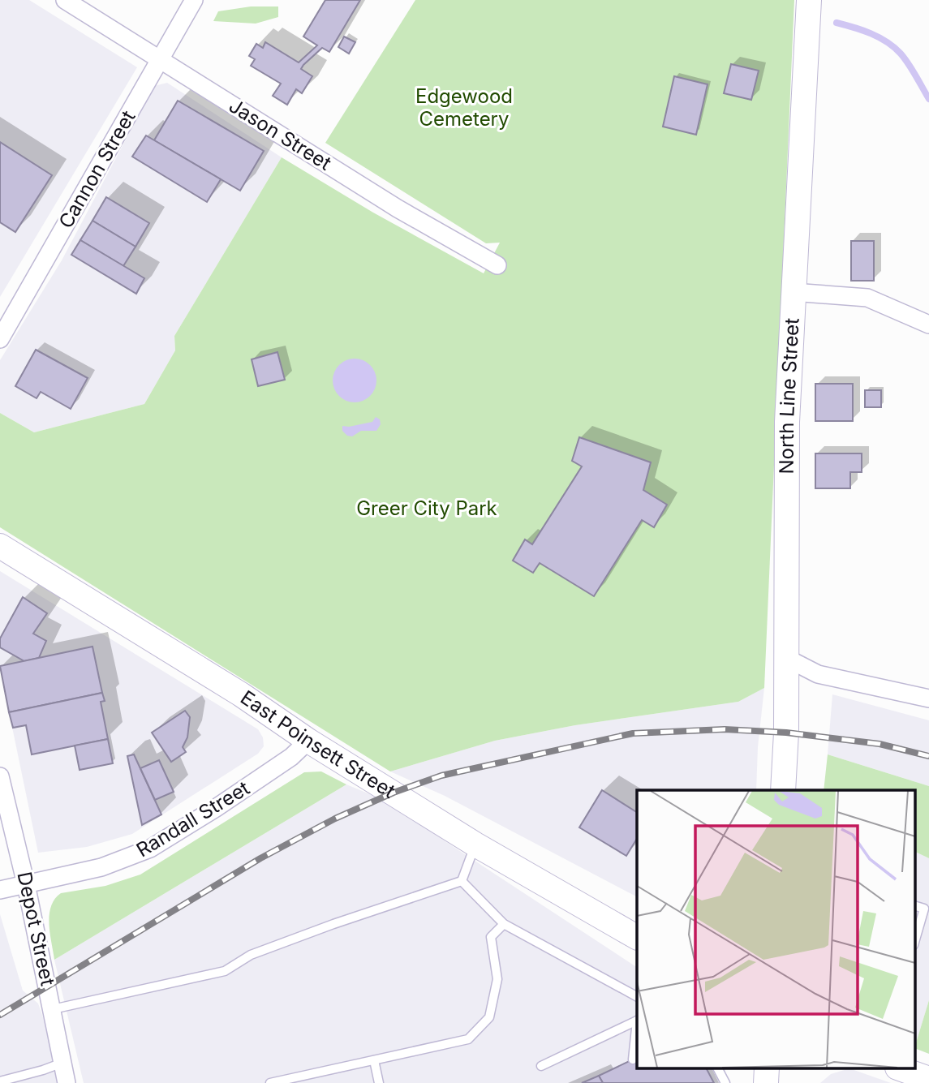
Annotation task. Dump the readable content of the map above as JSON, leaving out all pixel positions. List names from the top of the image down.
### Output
{
  "streets": {
    "main road": ["North Line Street", "East Poinsett Street"],
    "street": [
      "Jason Street",
      "Cannon Street",
      "Randall Street",
      "Depot Street"
    ]
  },
  "crossings": [
    ["Jason Street", "Cannon Street"],
    ["East Poinsett Street", "Randall Street"],
    ["Randall Street", "Depot Street"]
  ],
  "parks": ["Edgewood Cemetery", "Greer City Park"]
}
